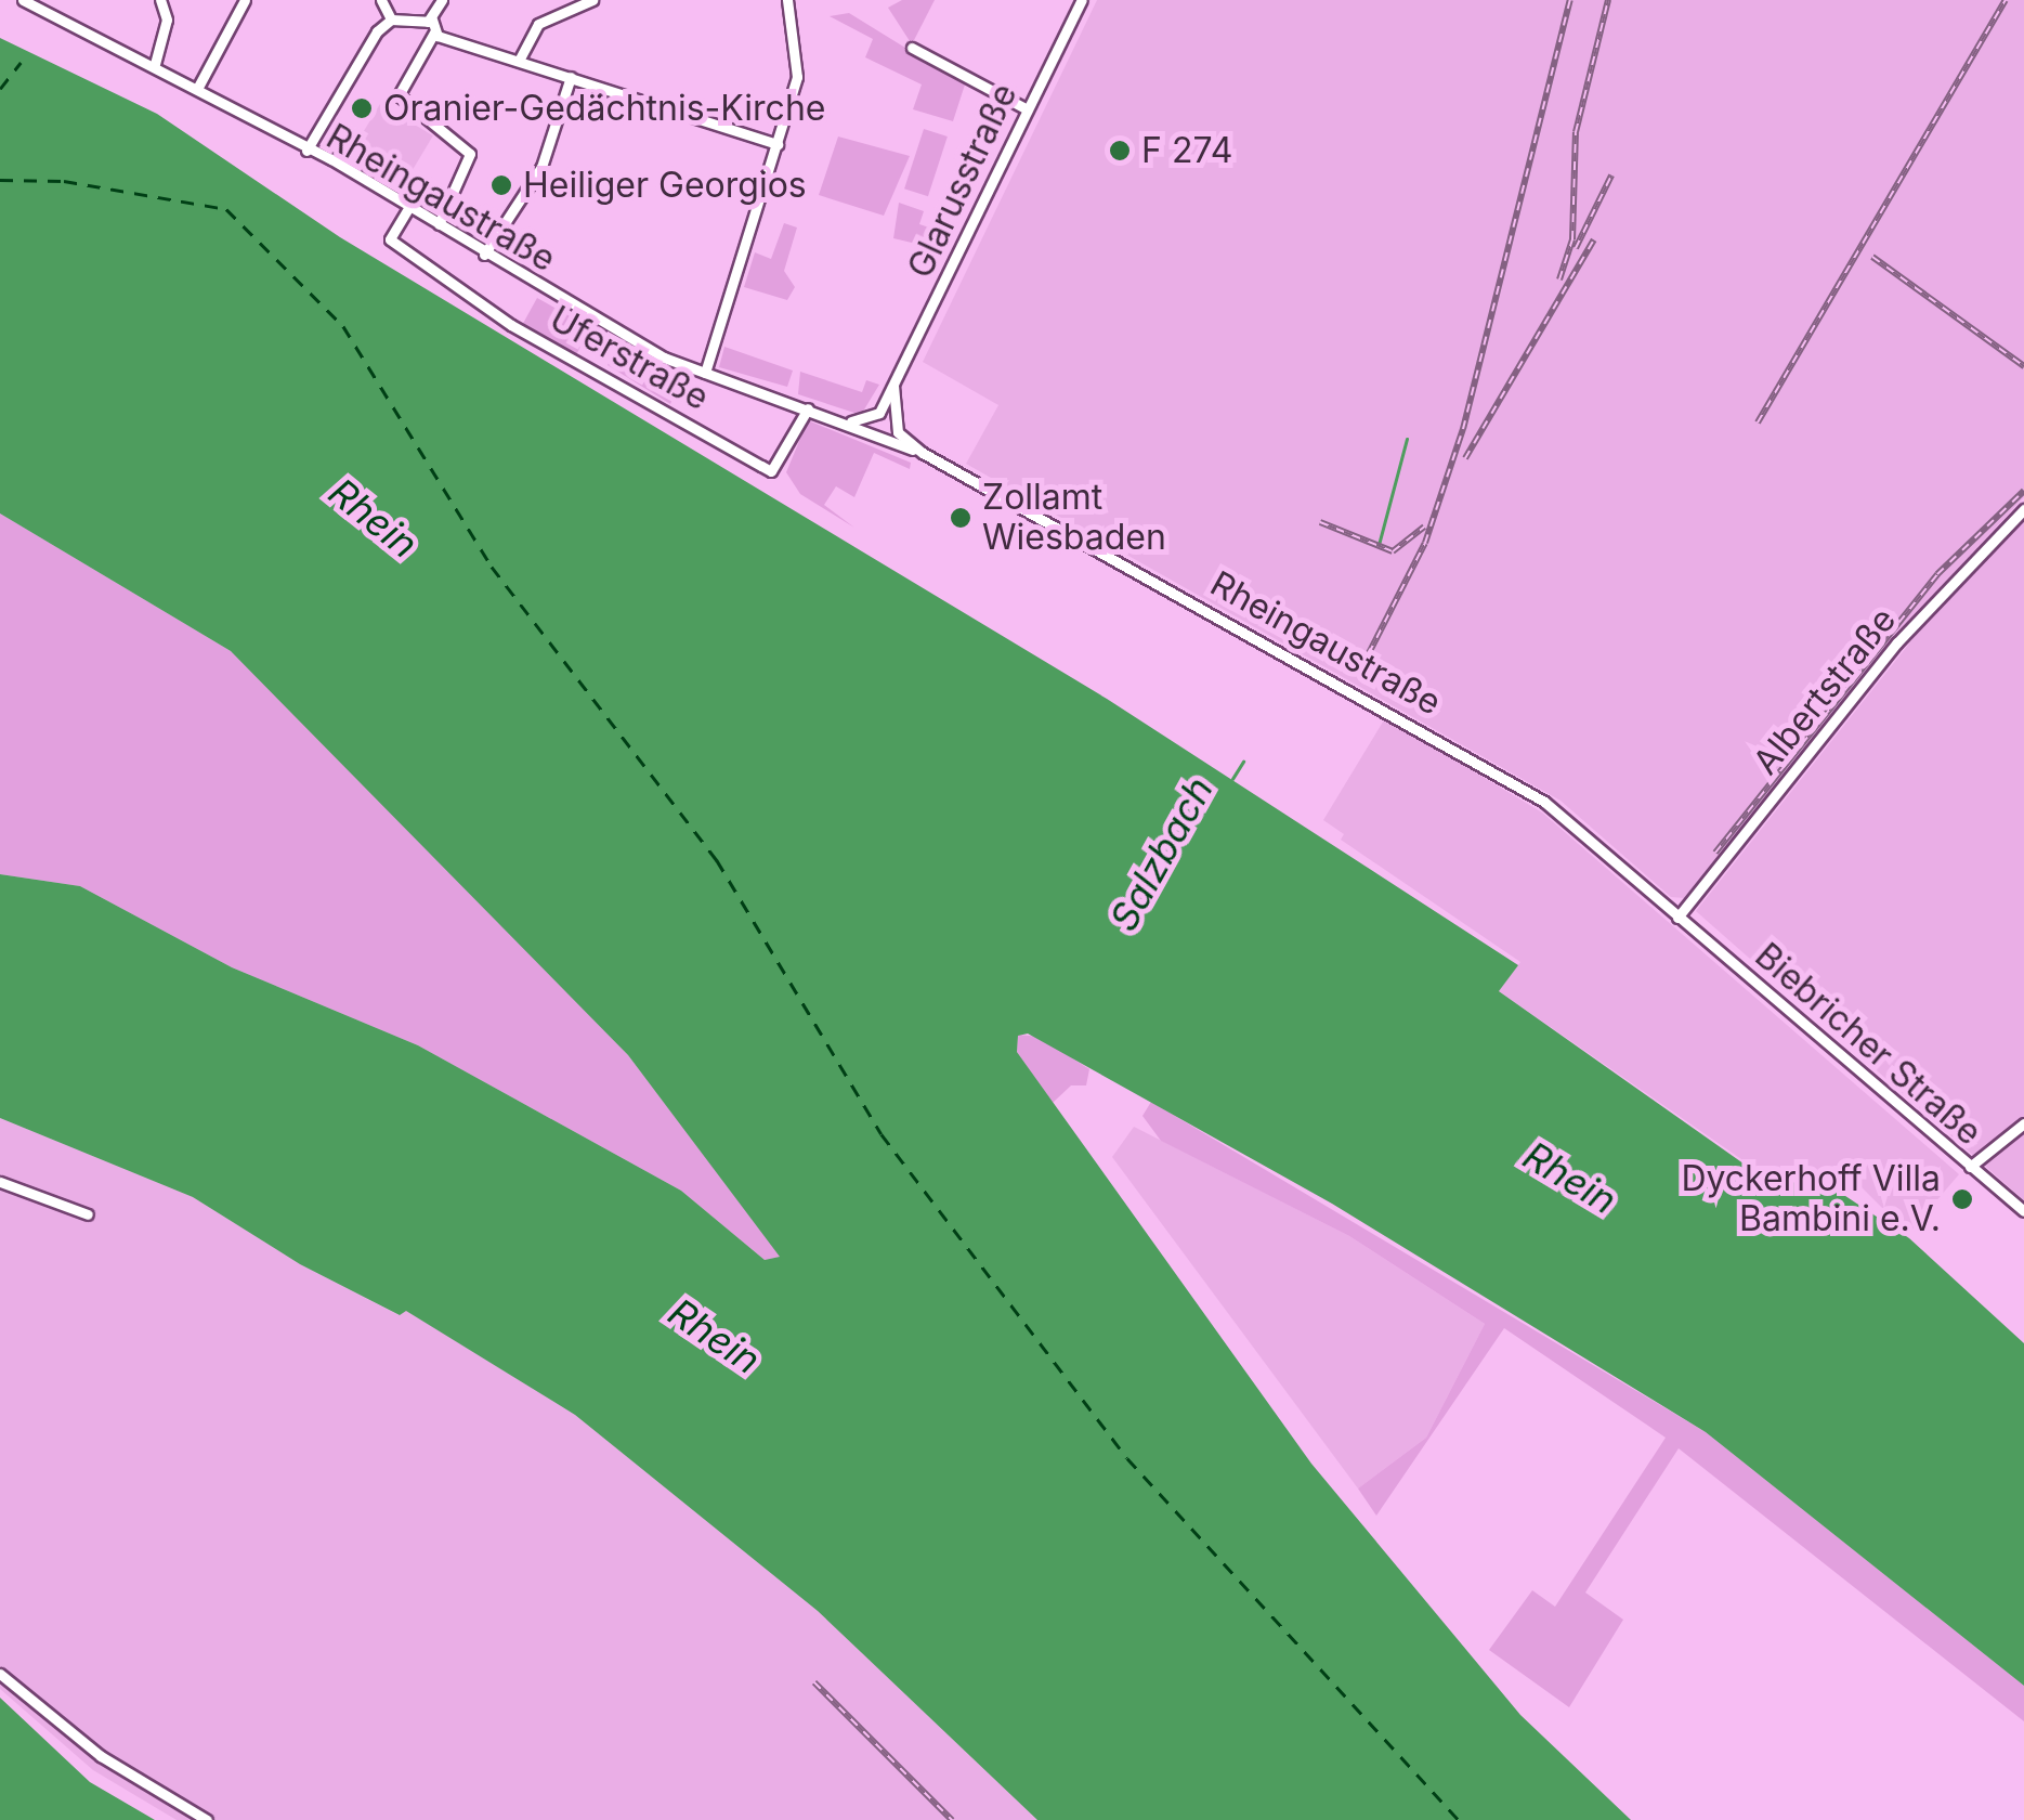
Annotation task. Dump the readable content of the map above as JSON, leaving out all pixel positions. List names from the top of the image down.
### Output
{
  "streets": {
    "street": [
      "Glarusstraße",
      "Rheingaustraße",
      "Uferstraße",
      "Albertstraße",
      "Biebricher Straße"
    ]
  },
  "crossings": [
    ["Rheingaustraße", "Uferstraße"],
    ["Rheingaustraße", "Albertstraße"],
    ["Rheingaustraße", "Biebricher Straße"],
    ["Albertstraße", "Biebricher Straße"]
  ],
  "water": ["Rhein", "Salzbach"],
  "places": [
    "Oranier-Gedächtnis-Kirche",
    "F 274",
    "Heiliger Georgios",
    "Zollamt Wiesbaden",
    "Dyckerhoff Villa Bambini e.V."
  ]
}
